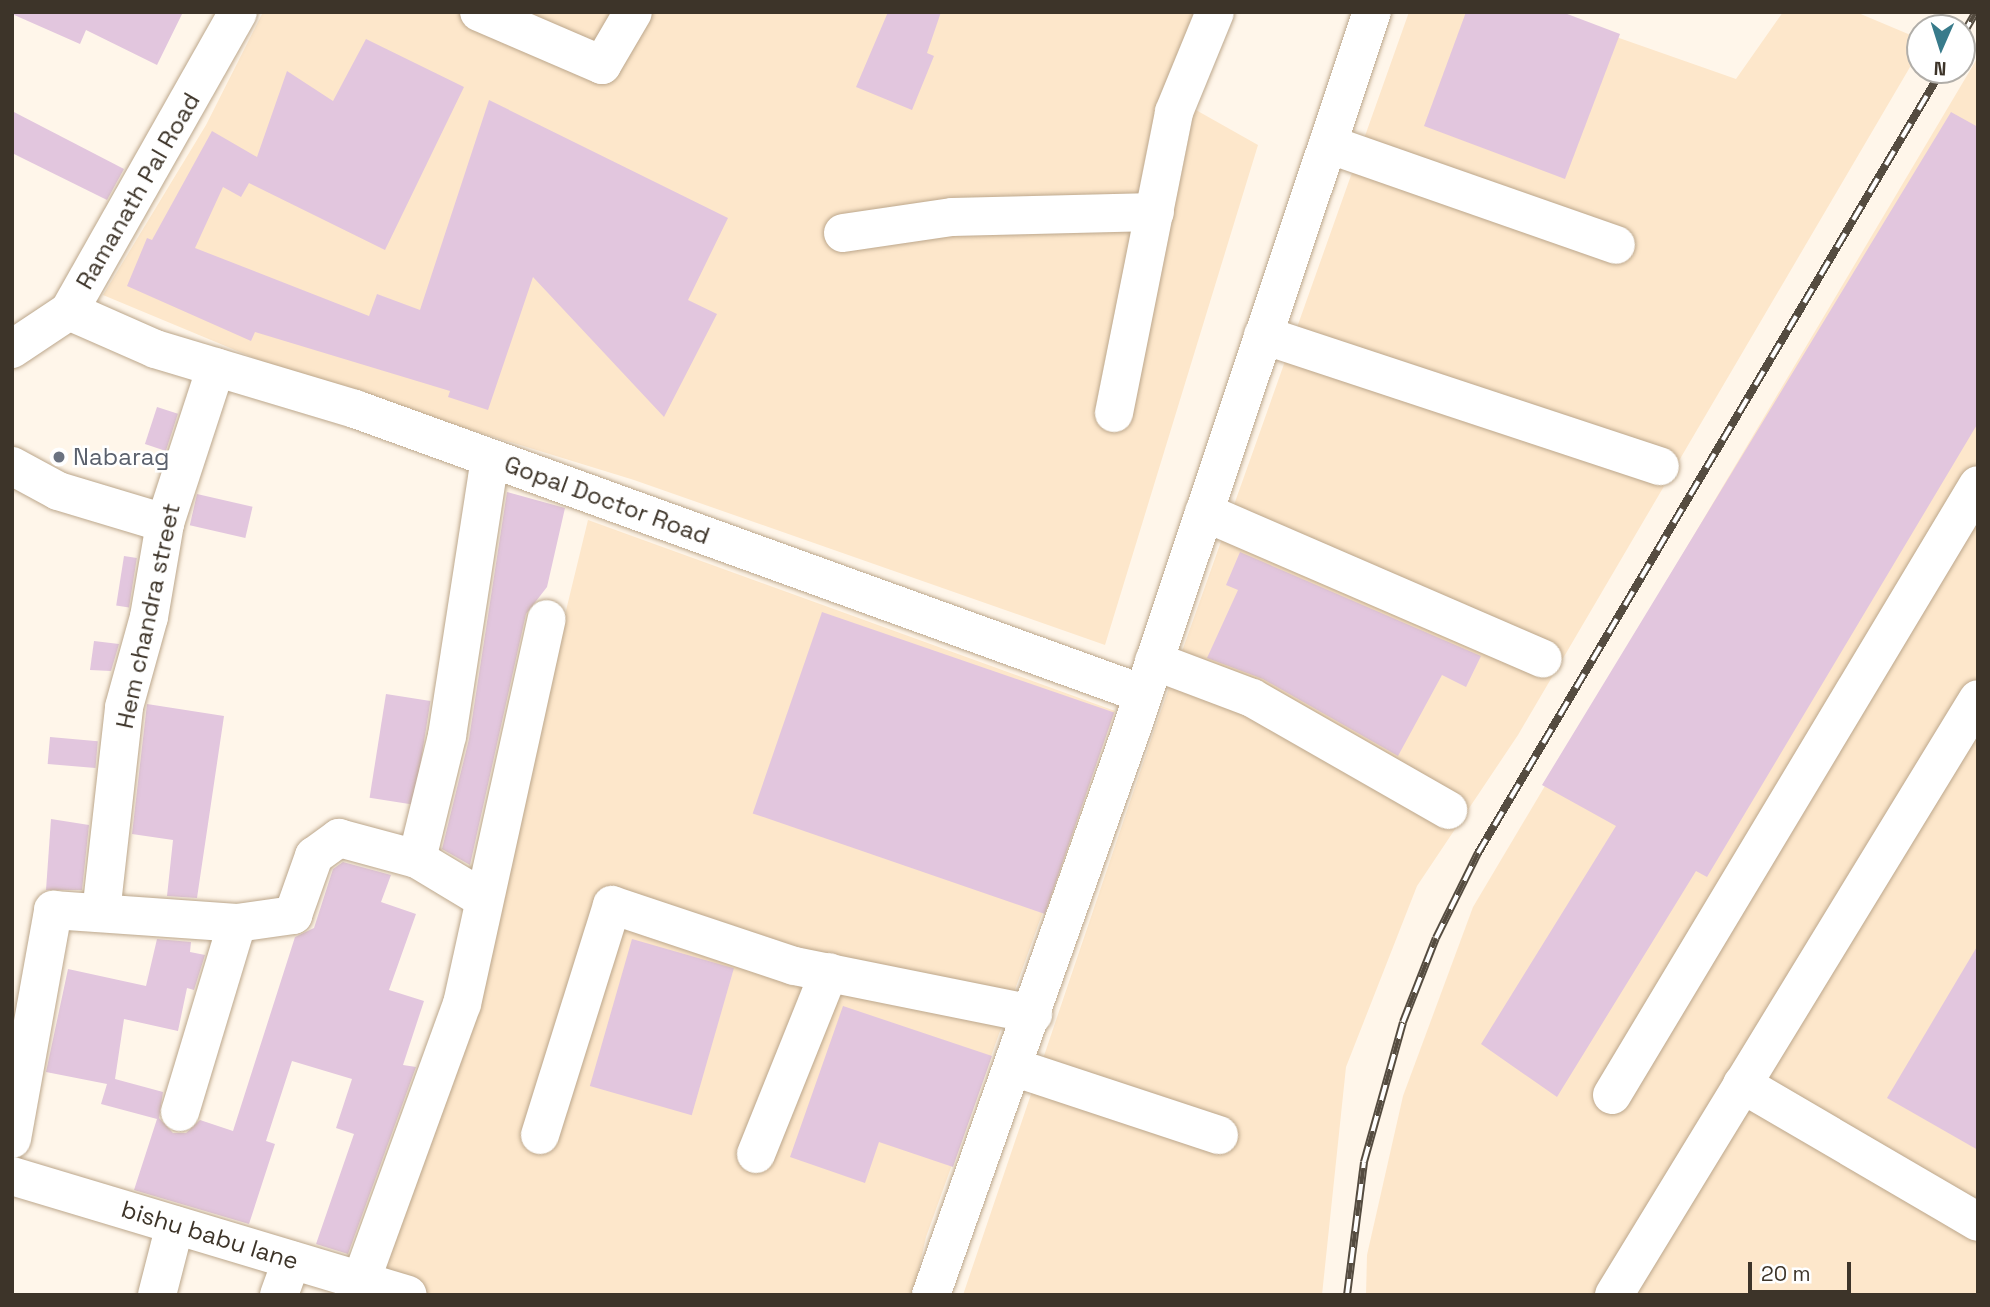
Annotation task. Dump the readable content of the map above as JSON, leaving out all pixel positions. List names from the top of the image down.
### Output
{
  "streets": {
    "street": [
      "Ramanath Pal Road",
      "Gopal Doctor Road",
      "Hem chandra street",
      "bishu babu lane"
    ]
  },
  "crossings": [
    ["Ramanath Pal Road", "Gopal Doctor Road"],
    ["Gopal Doctor Road", "Hem chandra street"]
  ],
  "places": ["Nabarag"],
  "scale_bar": "20 m",
  "north": "bottom"
}
